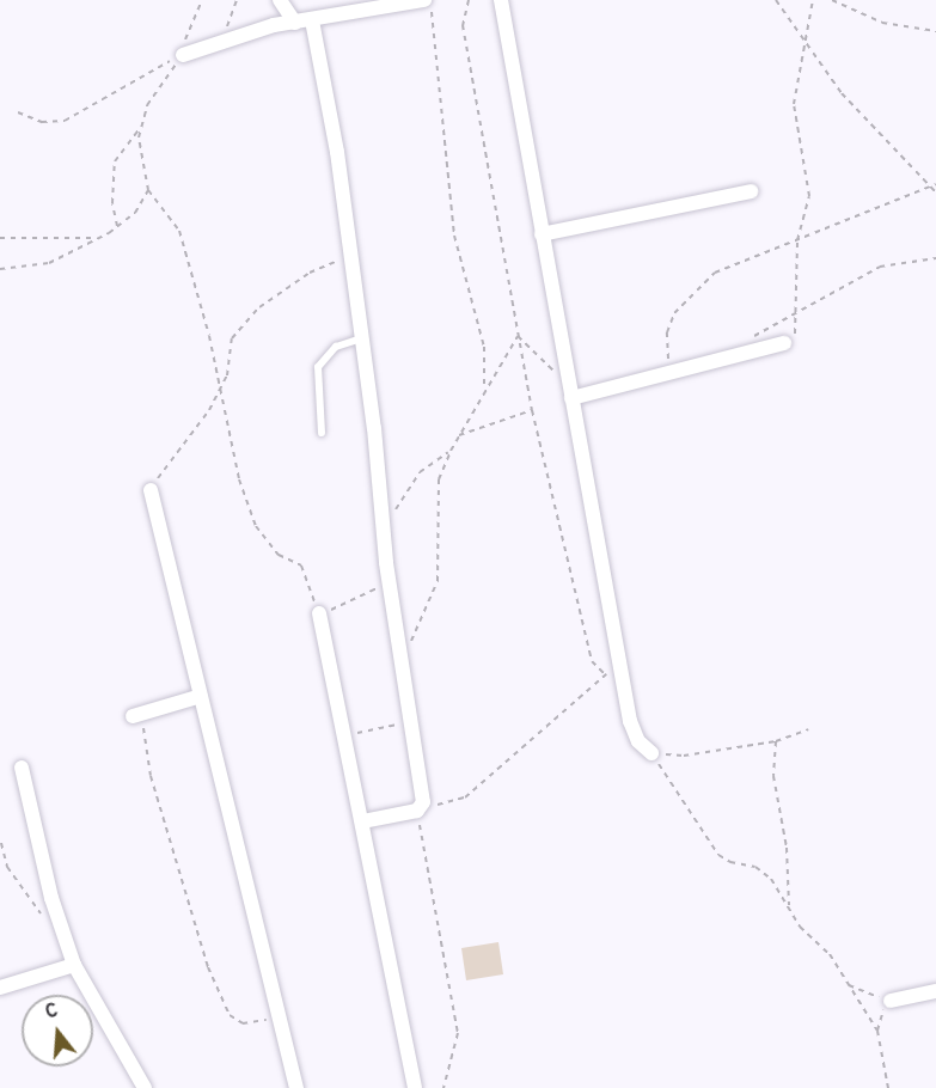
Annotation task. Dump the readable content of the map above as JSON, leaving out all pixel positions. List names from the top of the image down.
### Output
{
  "north": "top"
}
